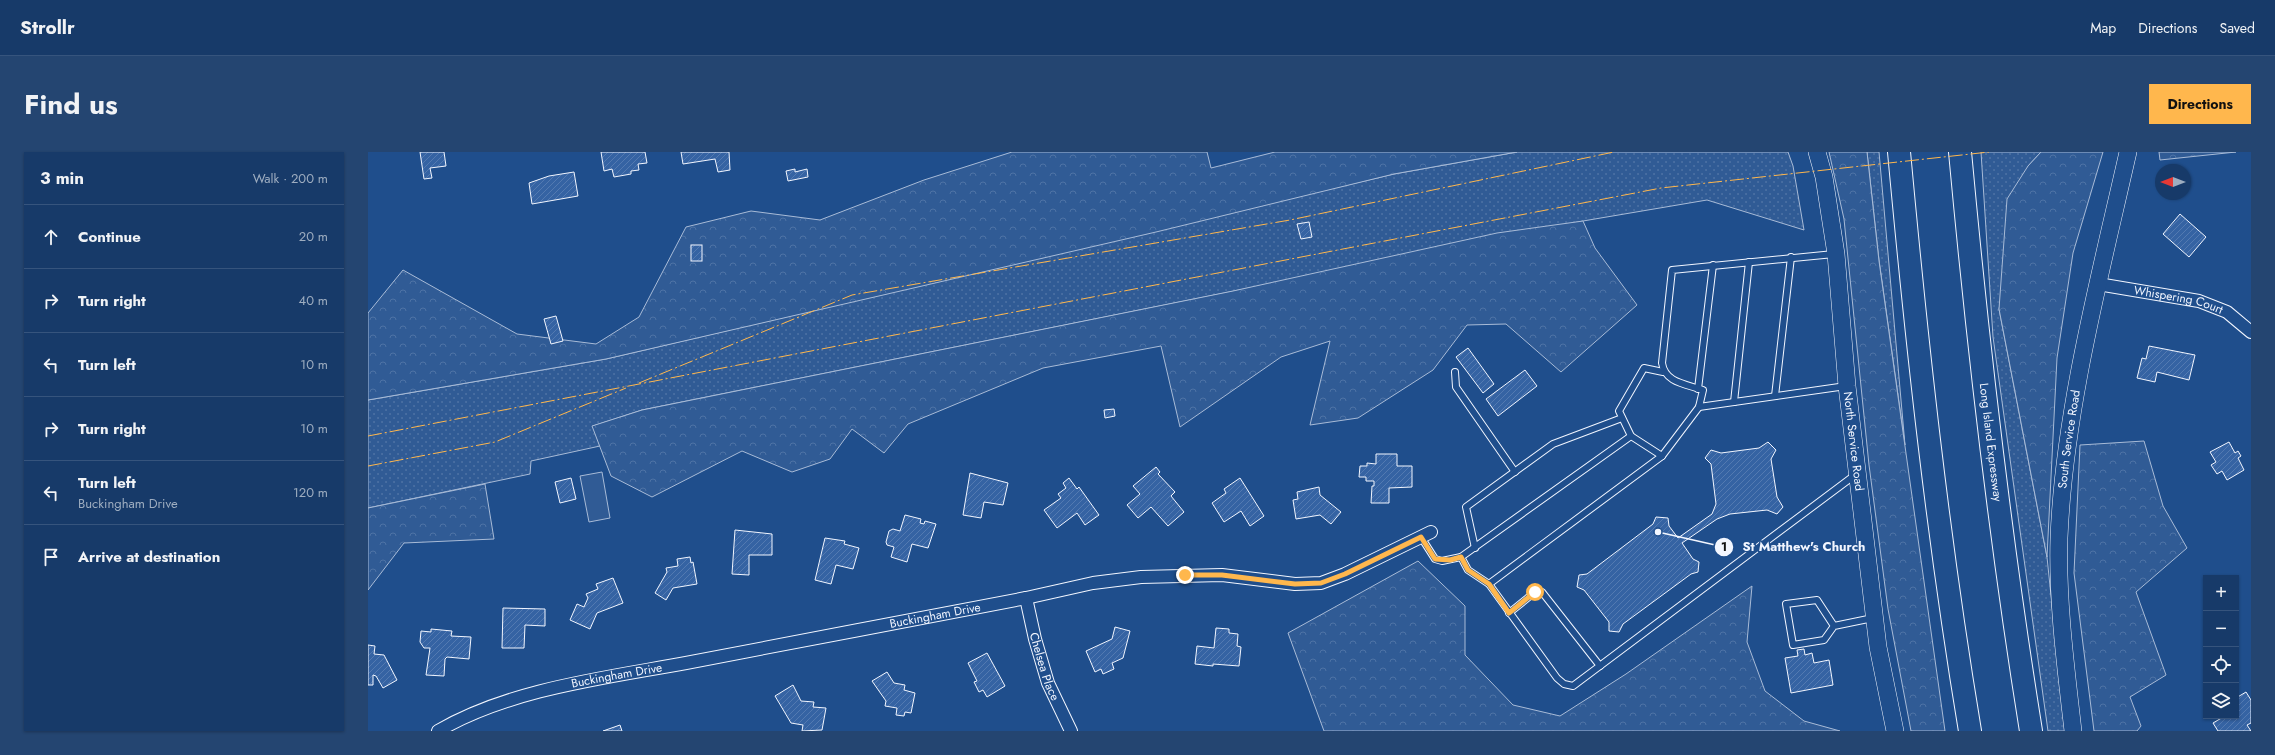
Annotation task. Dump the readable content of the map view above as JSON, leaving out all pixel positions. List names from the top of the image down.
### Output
{
  "streets": {
    "highway": ["Long Island Expressway"],
    "main road": ["South Service Road", "North Service Road"],
    "street": ["Whispering Court", "Buckingham Drive", "Chelsea Place"]
  },
  "crossings": [
    ["Whispering Court", "South Service Road"],
    ["Buckingham Drive", "Chelsea Place"]
  ],
  "places": ["St Matthew's Church"],
  "north": "left",
  "page": {
    "header": "Strollr",
    "nav": ["Map", "Directions", "Saved"],
    "title": "Find us",
    "buttons": "Directions",
    "heading": ["3 min", "Walk · 200 m"],
    "list": [
      ["Continue", "20 m"],
      ["Turn right", "40 m"],
      ["Turn left", "10 m"],
      ["Turn right", "10 m"],
      ["Turn left", "Buckingham Drive", "120 m"],
      "Arrive at destination"
    ],
    "map_buttons": ["+", "−"]
  }
}
